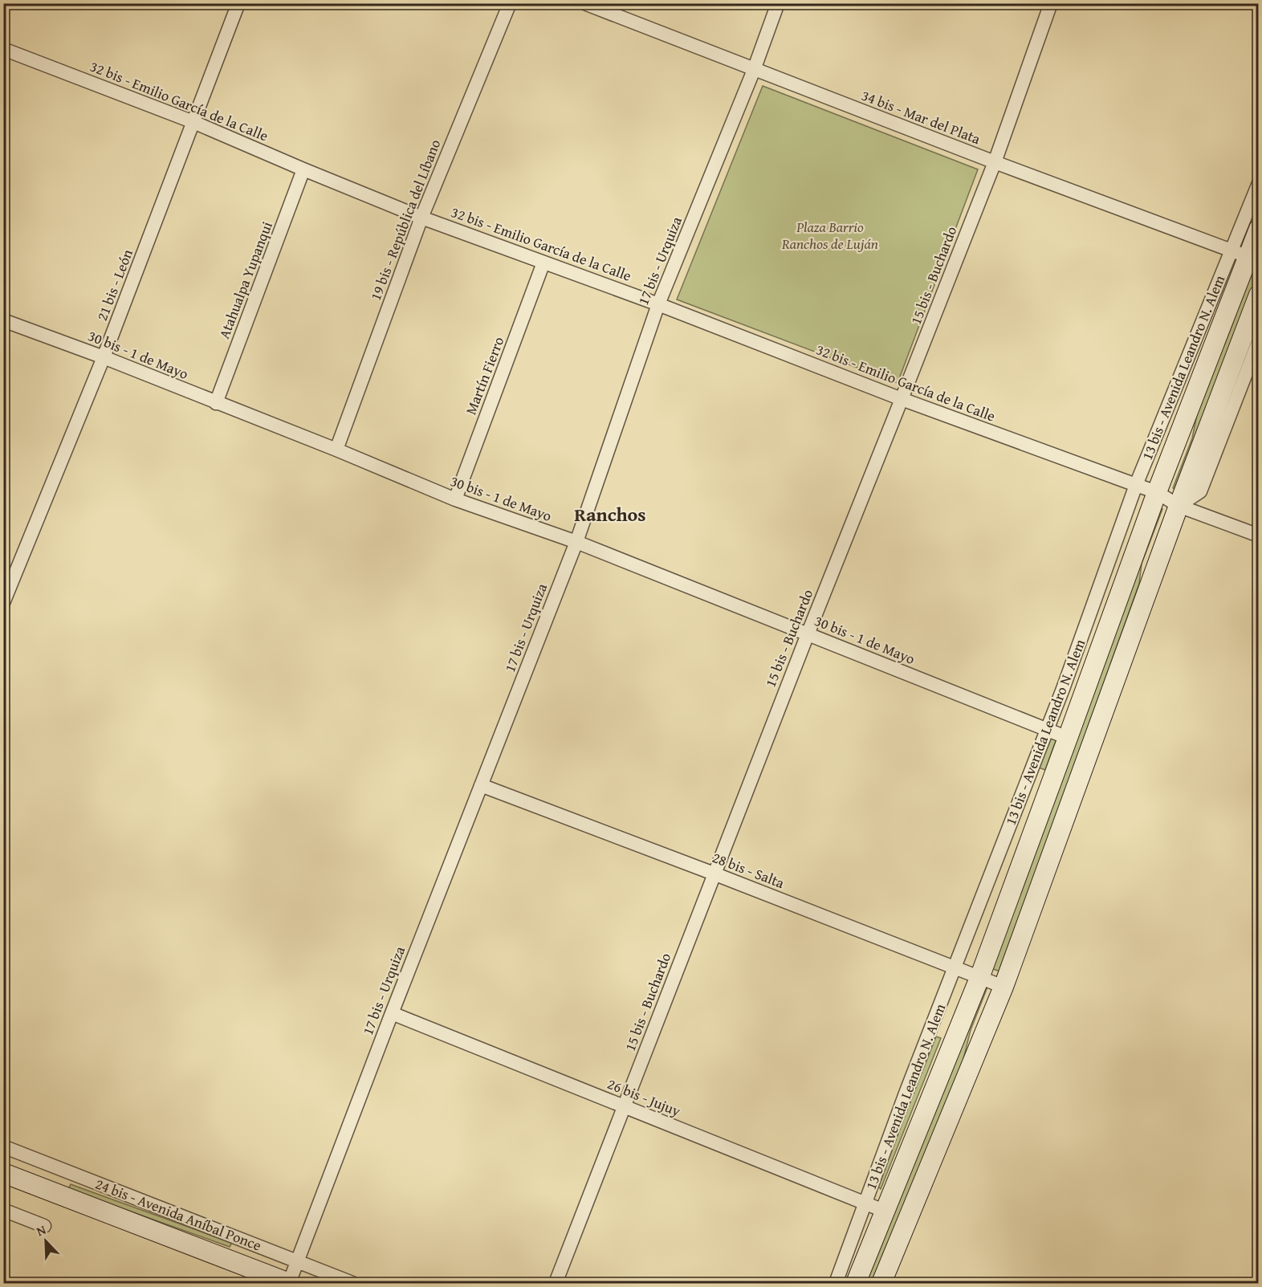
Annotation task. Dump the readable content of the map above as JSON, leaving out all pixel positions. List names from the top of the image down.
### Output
{
  "streets": {
    "main road": ["13 bis - Avenida Leandro N. Alem", "24 bis - Avenida Aníbal Ponce"],
    "street": [
      "32 bis - Emilio García de la Calle",
      "34 bis - Mar del Plata",
      "19 bis - República del Líbano",
      "17 bis - Urquiza",
      "15 bis - Buchardo",
      "Atahualpa Yupanqui",
      "21 bis - León",
      "30 bis - 1 de Mayo",
      "Martín Fierro",
      "28 bis - Salta",
      "26 bis - Jujuy"
    ]
  },
  "crossings": [
    ["32 bis - Emilio García de la Calle", "19 bis - República del Líbano"],
    ["32 bis - Emilio García de la Calle", "17 bis - Urquiza"],
    ["32 bis - Emilio García de la Calle", "15 bis - Buchardo"],
    ["32 bis - Emilio García de la Calle", "Atahualpa Yupanqui"],
    ["32 bis - Emilio García de la Calle", "21 bis - León"],
    ["32 bis - Emilio García de la Calle", "13 bis - Avenida Leandro N. Alem"],
    ["32 bis - Emilio García de la Calle", "Martín Fierro"],
    ["34 bis - Mar del Plata", "17 bis - Urquiza"],
    ["34 bis - Mar del Plata", "15 bis - Buchardo"],
    ["34 bis - Mar del Plata", "13 bis - Avenida Leandro N. Alem"],
    ["19 bis - República del Líbano", "30 bis - 1 de Mayo"],
    ["17 bis - Urquiza", "30 bis - 1 de Mayo"],
    ["17 bis - Urquiza", "28 bis - Salta"],
    ["17 bis - Urquiza", "26 bis - Jujuy"],
    ["17 bis - Urquiza", "24 bis - Avenida Aníbal Ponce"],
    ["15 bis - Buchardo", "30 bis - 1 de Mayo"],
    ["15 bis - Buchardo", "28 bis - Salta"],
    ["15 bis - Buchardo", "26 bis - Jujuy"],
    ["Atahualpa Yupanqui", "30 bis - 1 de Mayo"],
    ["21 bis - León", "30 bis - 1 de Mayo"],
    ["30 bis - 1 de Mayo", "13 bis - Avenida Leandro N. Alem"],
    ["30 bis - 1 de Mayo", "Martín Fierro"],
    ["13 bis - Avenida Leandro N. Alem", "28 bis - Salta"],
    ["13 bis - Avenida Leandro N. Alem", "26 bis - Jujuy"]
  ],
  "districts": ["Ranchos"],
  "parks": ["Plaza Barrio Ranchos de Luján"],
  "north": "top left"
}
